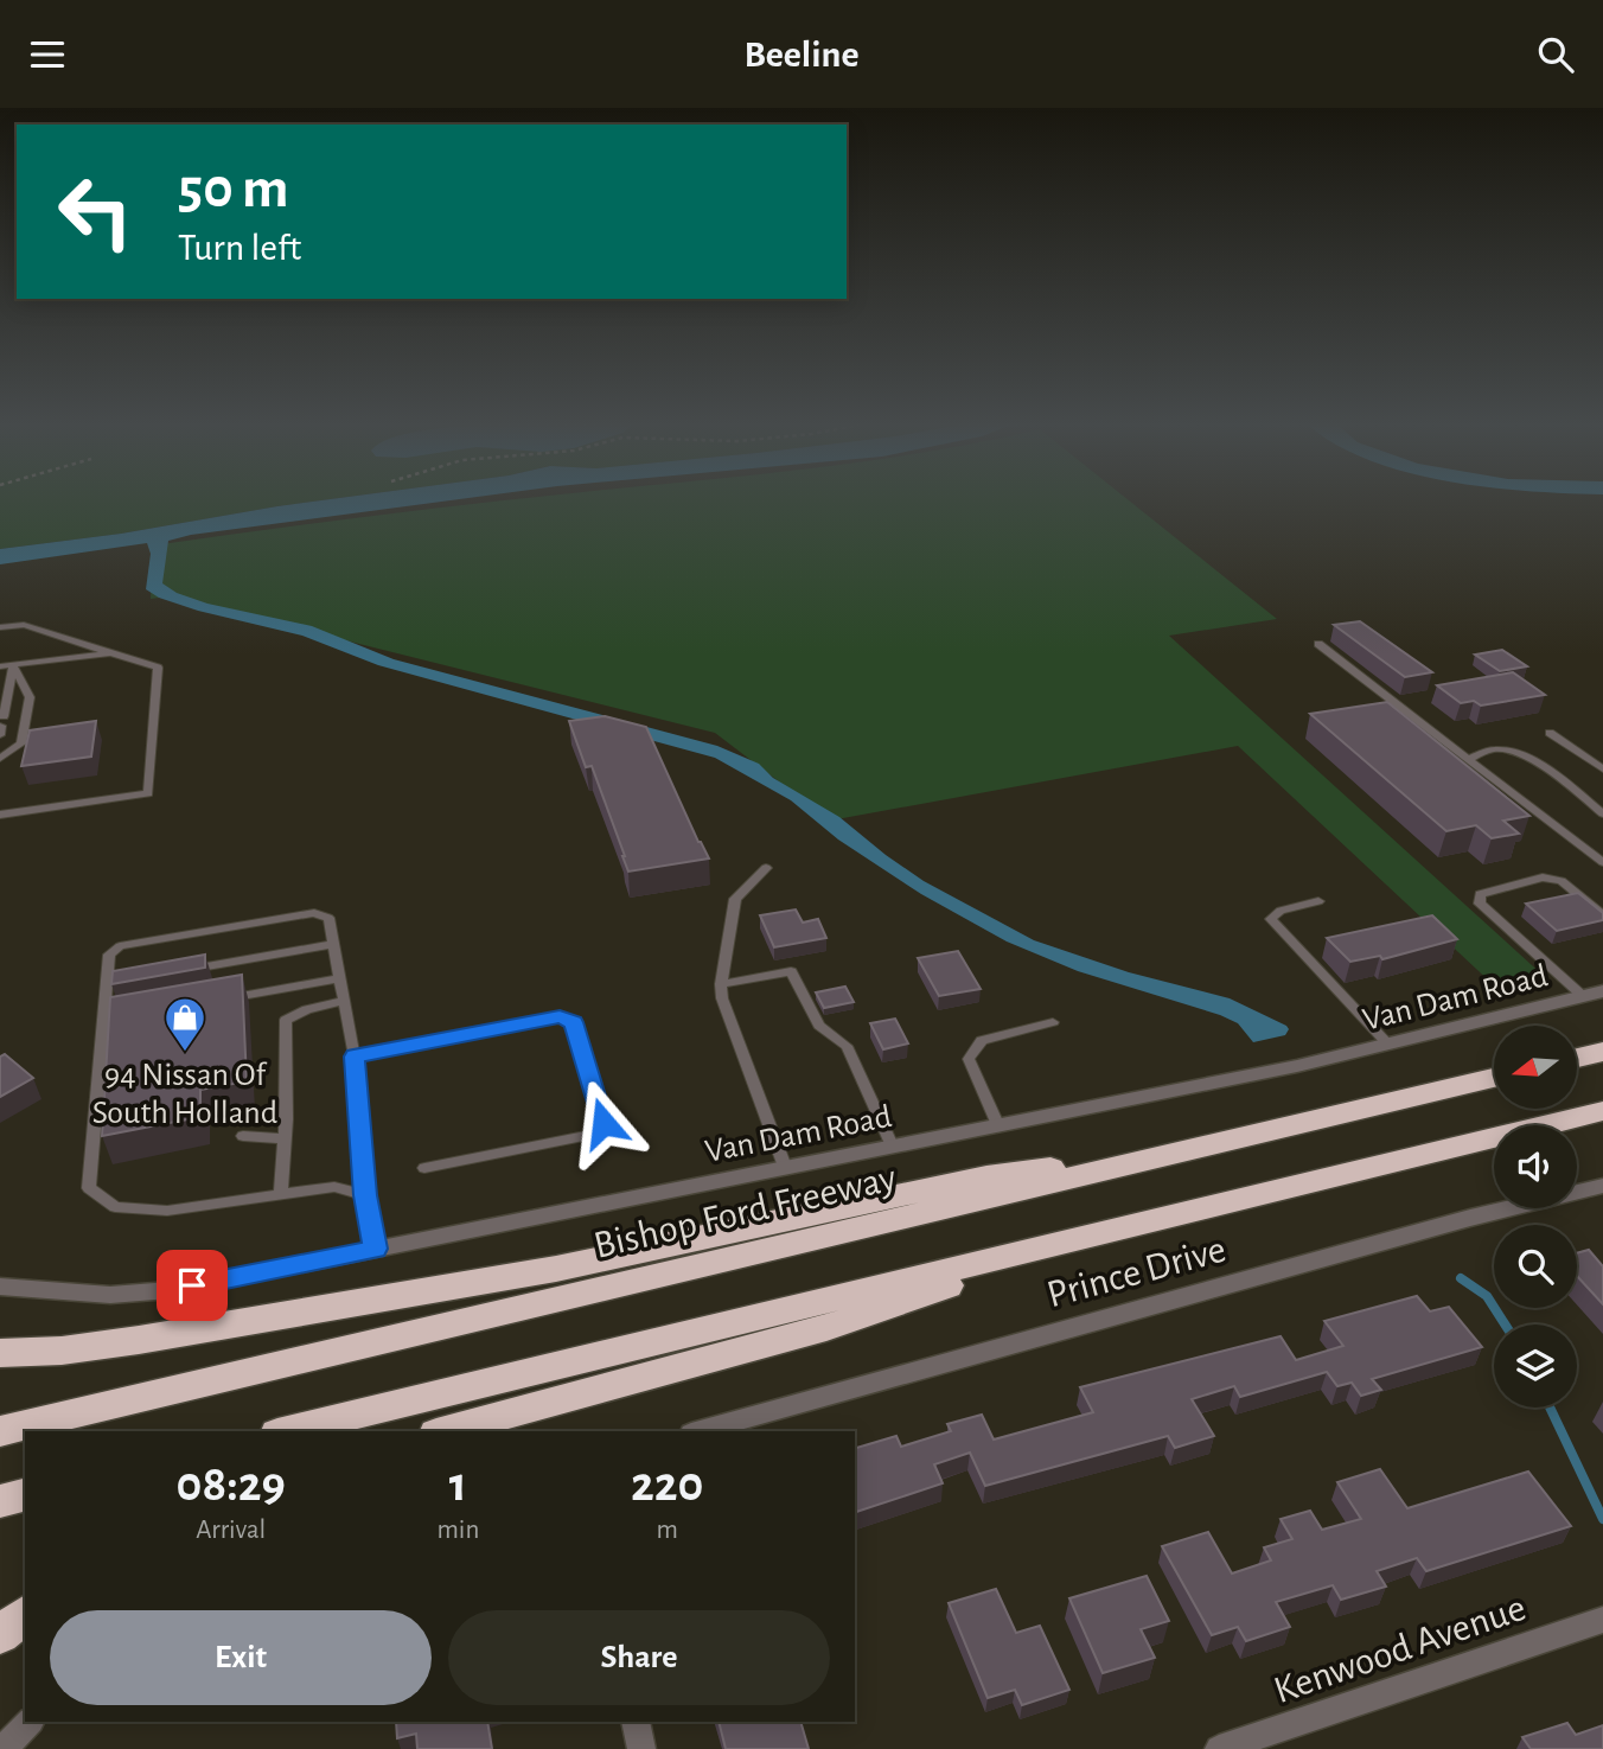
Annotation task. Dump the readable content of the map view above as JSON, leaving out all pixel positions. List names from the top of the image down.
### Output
{
  "streets": {
    "highway": ["Bishop Ford Freeway"],
    "street": ["Van Dam Road", "Prince Drive", "Kenwood Avenue"]
  },
  "places": {
    "shop": ["94 Nissan Of South Holland"]
  },
  "north": "left",
  "page": {
    "header": "Beeline",
    "turn": ["50 m", "Turn left"],
    "eta": [
      "08:29",
      "Arrival",
      "1",
      "min",
      "220",
      "m"
    ],
    "buttons": ["Exit", "Share"]
  }
}
